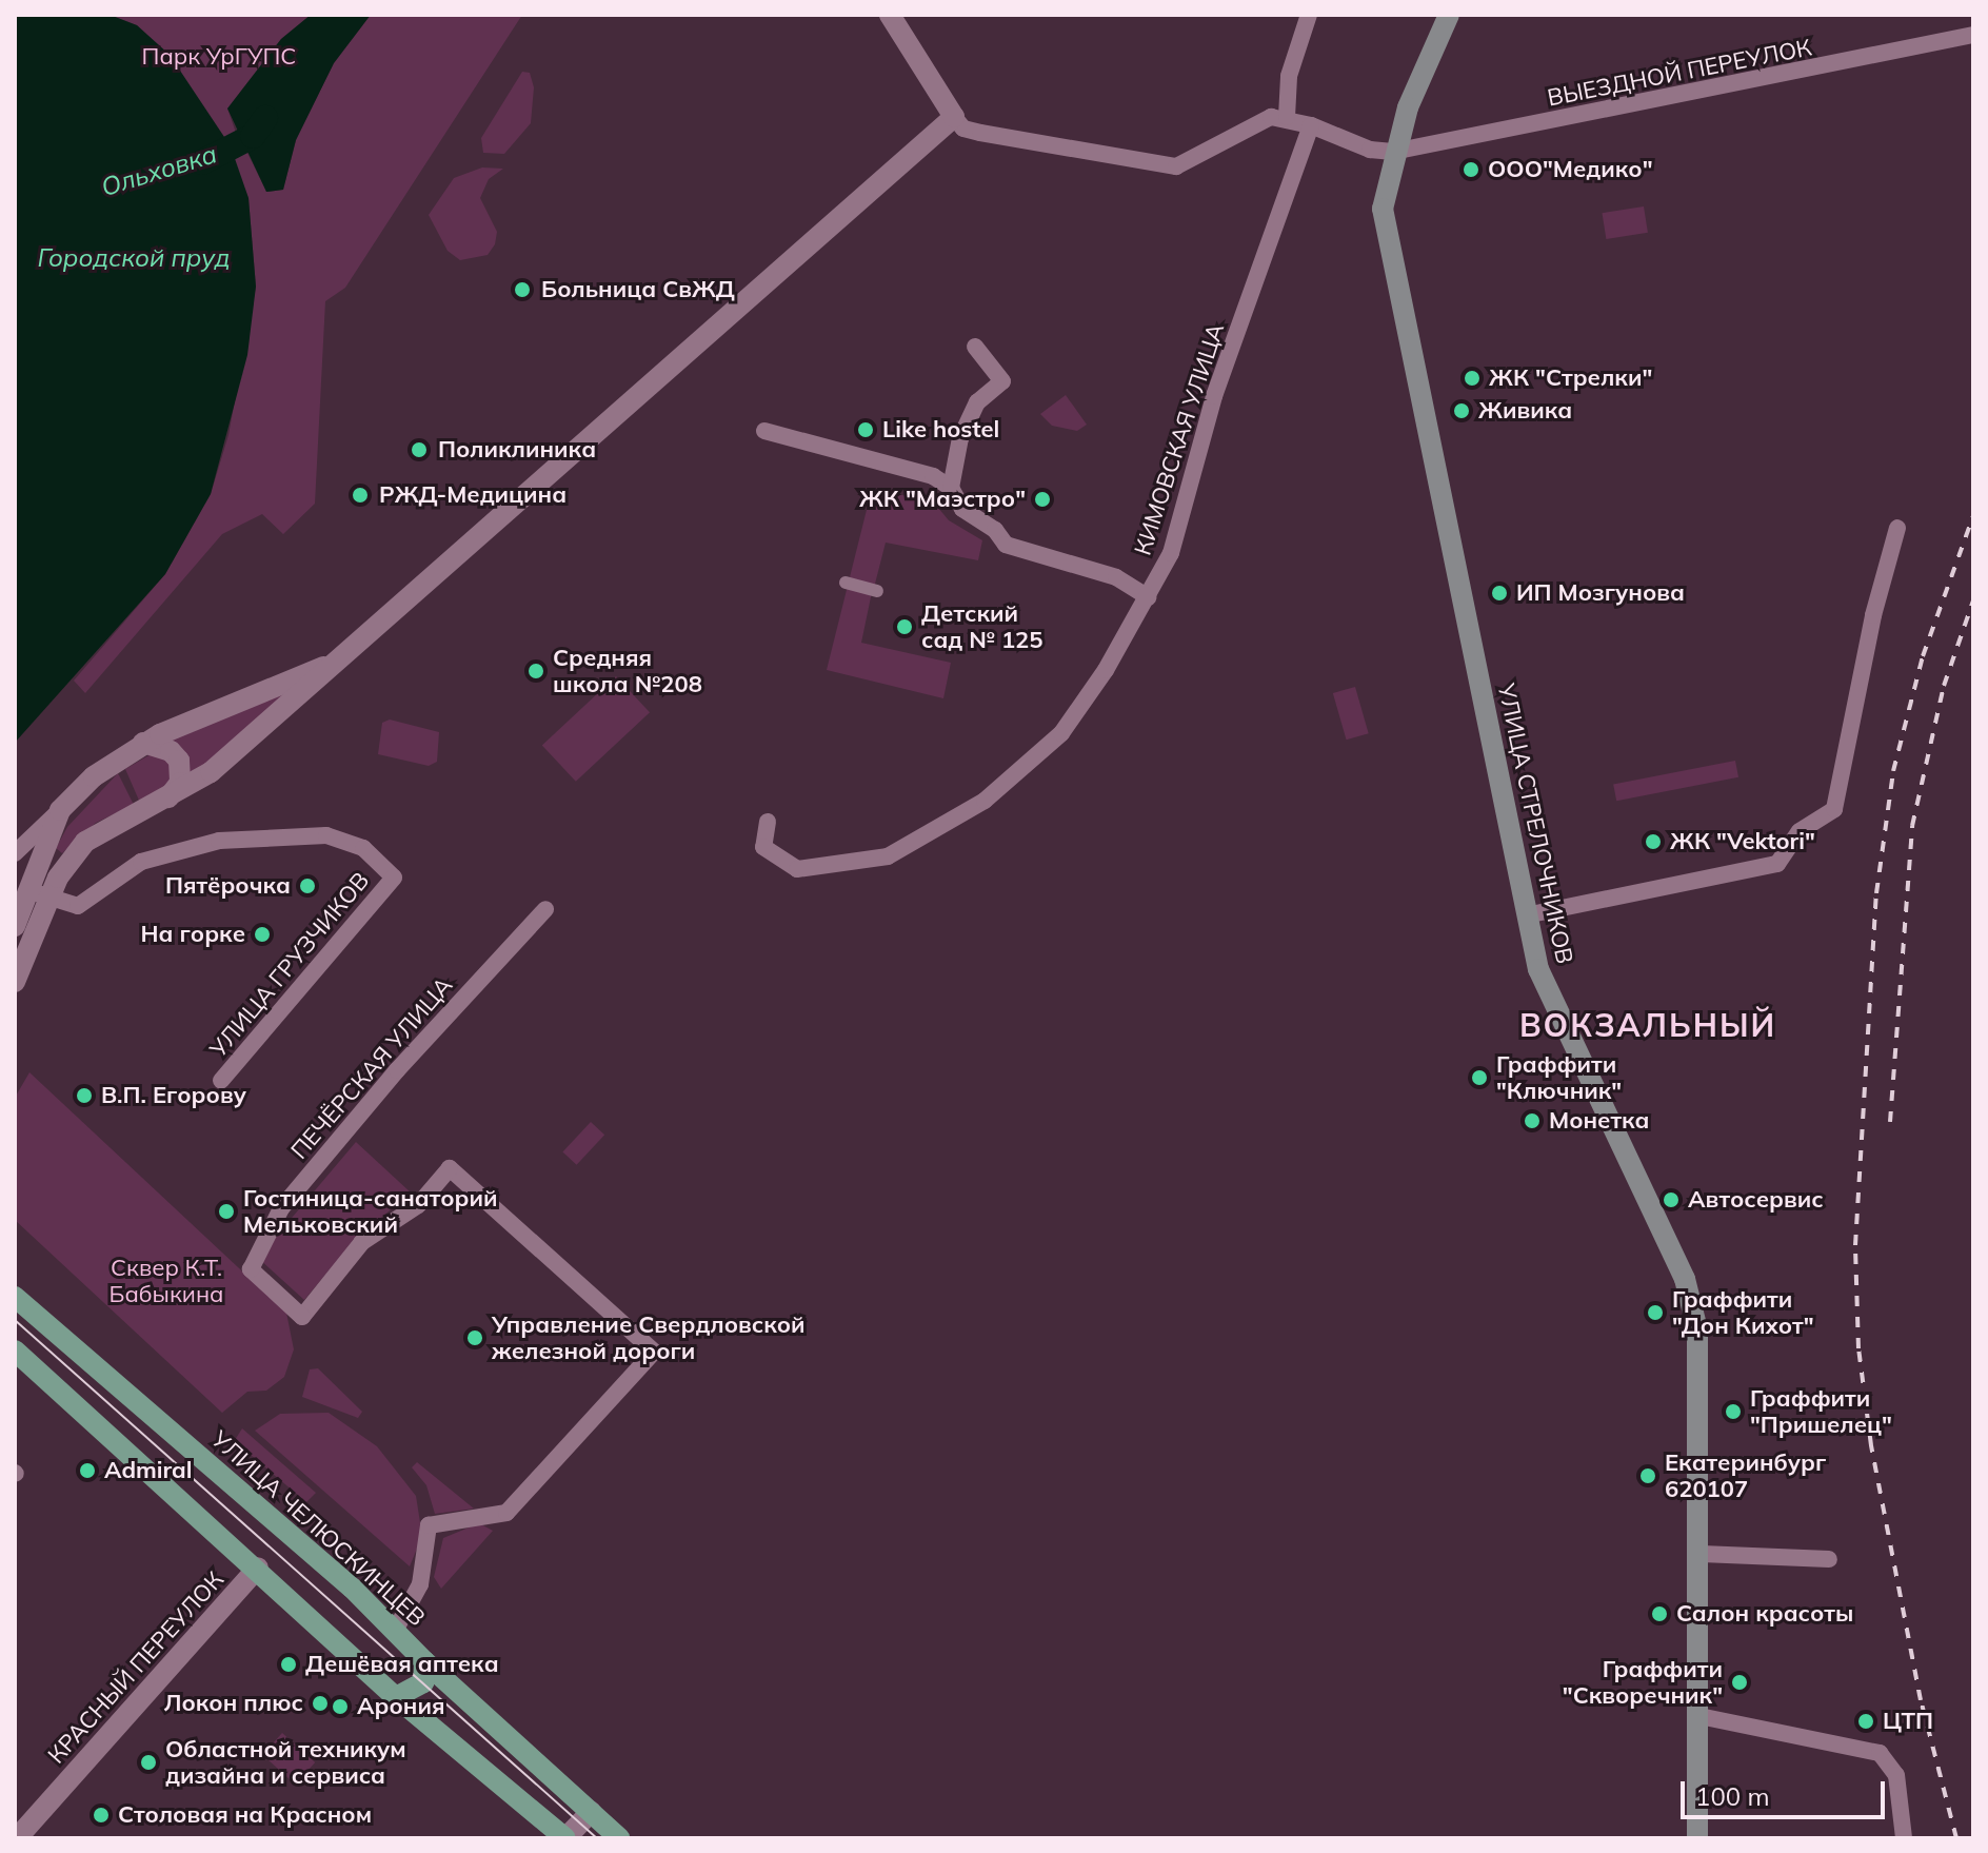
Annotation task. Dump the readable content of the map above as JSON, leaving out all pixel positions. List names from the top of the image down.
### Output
{
  "streets": {
    "main road": ["УЛИЦА СТРЕЛОЧНИКОВ", "УЛИЦА ЧЕЛЮСКИНЦЕВ"],
    "street": [
      "ВЫЕЗДНОЙ ПЕРЕУЛОК",
      "КИМОВСКАЯ УЛИЦА",
      "УЛИЦА ГРУЗЧИКОВ",
      "ПЕЧЁРСКАЯ УЛИЦА",
      "КРАСНЫЙ ПЕРЕУЛОК"
    ]
  },
  "crossings": [
    ["ВЫЕЗДНОЙ ПЕРЕУЛОК", "УЛИЦА СТРЕЛОЧНИКОВ"],
    ["ПЕЧЁРСКАЯ УЛИЦА", "УЛИЦА ЧЕЛЮСКИНЦЕВ"]
  ],
  "districts": ["ВОКЗАЛЬНЫЙ"],
  "water": ["Ольховка", "Городской пруд"],
  "parks": ["Парк УрГУПС", "Сквер К.Т. Бабыкина"],
  "places": [
    "ООО\"Медико\"",
    "Больница СвЖД",
    "ЖК \"Стрелки\"",
    "Живика",
    "Like hostel",
    "Поликлиника",
    "РЖД-Медицина",
    "ЖК \"Маэстро\"",
    "ИП Мозгунова",
    "Детский сад № 125",
    "Средняя школа №208",
    "ЖК \"Vektori\"",
    "Пятёрочка",
    "На горке",
    "Граффити \"Ключник\"",
    "В.П. Егорову",
    "Монетка",
    "Автосервис",
    "Гостиница-санаторий Мельковский",
    "Граффити \"Дон Кихот\"",
    "Управление Свердловской железной дороги",
    "Граффити \"Пришелец\"",
    "Admiral",
    "Екатеринбург 620107",
    "Салон красоты",
    "Дешёвая аптека",
    "Граффити \"Скворечник\"",
    "Локон плюс",
    "Арония",
    "ЦТП",
    "Областной техникум дизайна и сервиса",
    "Столовая на Красном"
  ],
  "scale_bar": "100 m"
}
